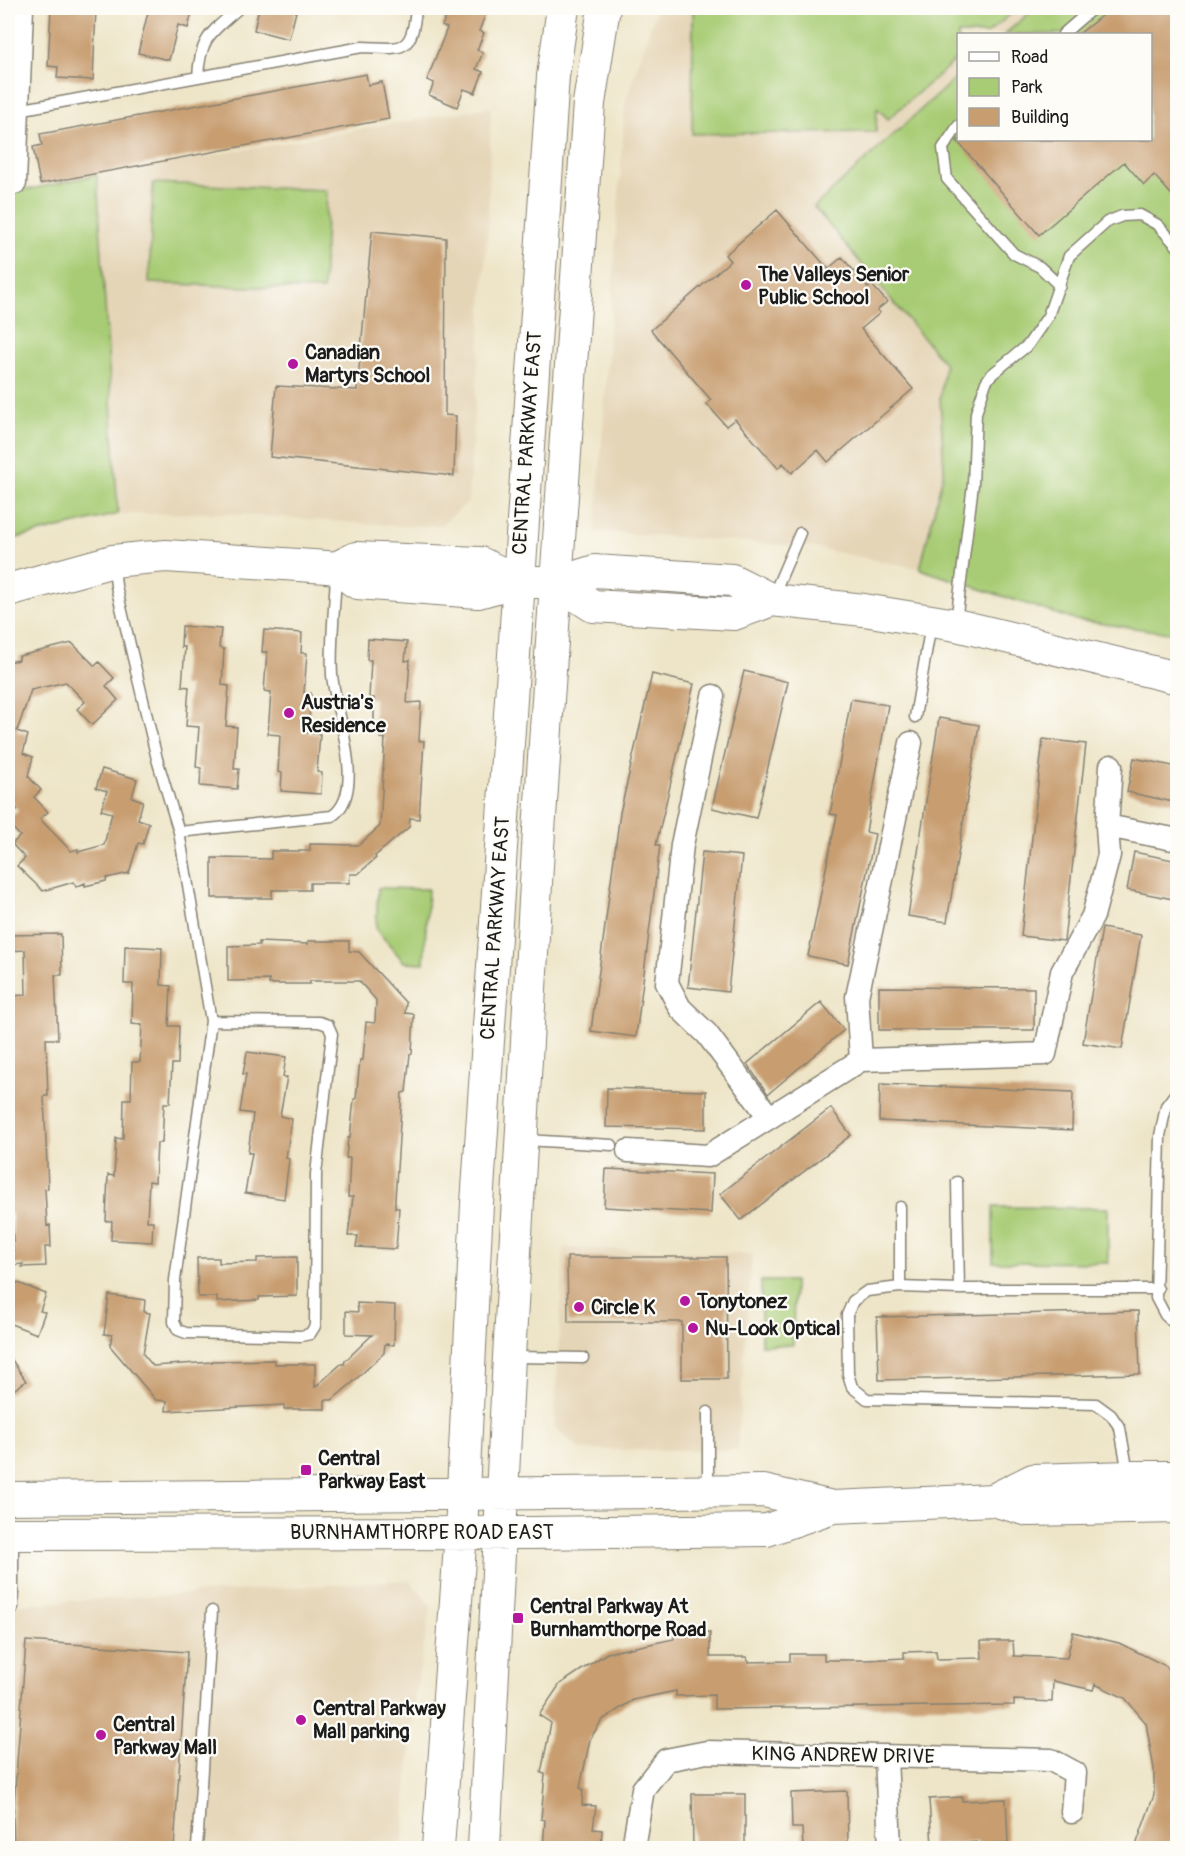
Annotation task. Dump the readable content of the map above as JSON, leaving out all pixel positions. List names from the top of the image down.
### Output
{
  "streets": {
    "street": ["CENTRAL PARKWAY EAST", "BURNHAMTHORPE ROAD EAST", "KING ANDREW DRIVE"]
  },
  "crossings": [
    ["CENTRAL PARKWAY EAST", "BURNHAMTHORPE ROAD EAST"]
  ],
  "places": {
    "other": [
      "The Valleys Senior Public School",
      "Canadian Martyrs School",
      "Austria's Residence",
      "Tonytonez",
      "Circle K",
      "Nu-Look Optical",
      "Central Parkway Mall parking",
      "Central Parkway Mall"
    ],
    "transit": ["Central Parkway East", "Central Parkway At Burnhamthorpe Road"]
  },
  "legend": ["Road", "Park", "Building"]
}
